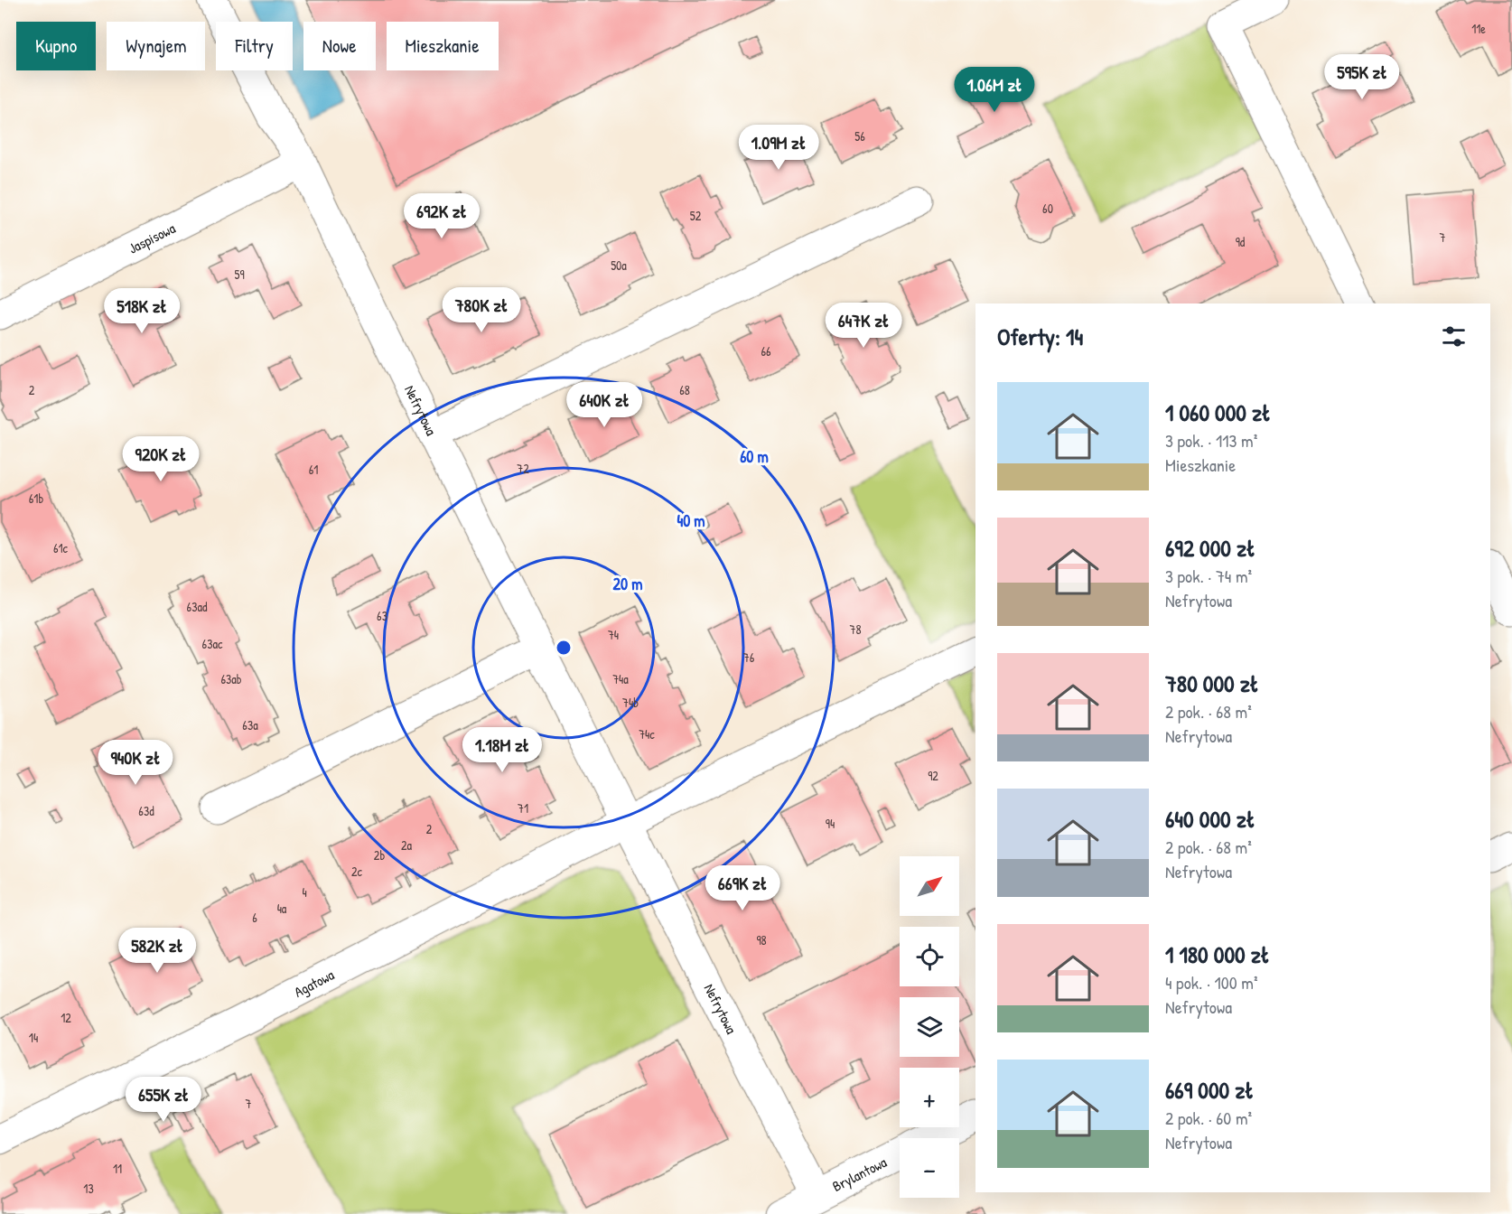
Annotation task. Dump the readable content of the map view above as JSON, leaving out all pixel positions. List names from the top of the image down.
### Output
{
  "streets": {
    "street": [
      "Jaspisowa",
      "Nefrytowa",
      "Agatowa",
      "Brylantowa"
    ]
  },
  "crossings": [
    ["Jaspisowa", "Nefrytowa"],
    ["Nefrytowa", "Agatowa"],
    ["Nefrytowa", "Brylantowa"]
  ],
  "house_numbers": [
    "11e",
    "56",
    "60",
    "52",
    "7",
    "9d",
    "50a",
    "59",
    "66",
    "2",
    "68",
    "72",
    "61",
    "61b",
    "61c",
    "63ad",
    "63",
    "78",
    "74",
    "63ac",
    "76",
    "63ab",
    "74a",
    "74b",
    "63a",
    "74c",
    "92",
    "71",
    "63d",
    "94",
    "2",
    "2a",
    "2b",
    "2c",
    "4",
    "4a",
    "6",
    "98",
    "12",
    "14",
    "7",
    "11",
    "13"
  ],
  "north": "top right",
  "page": {
    "chip": [
      "Kupno",
      "Wynajem",
      "Filtry",
      "Nowe",
      "Mieszkanie"
    ],
    "price": [
      "595K zł",
      "1.06M zł",
      "1.09M zł",
      "692K zł",
      "780K zł",
      "518K zł",
      "647K zł",
      "640K zł",
      "920K zł",
      "1.18M zł",
      "940K zł",
      "669K zł",
      "582K zł",
      "655K zł"
    ],
    "heading": "Oferty: 14",
    "list": [
      {
        "name": "1 060 000 zł",
        "note": "3 pok. · 113 m² · Mieszkanie"
      },
      {
        "name": "692 000 zł",
        "note": "3 pok. · 74 m² · Nefrytowa"
      },
      {
        "name": "780 000 zł",
        "note": "2 pok. · 68 m² · Nefrytowa"
      },
      {
        "name": "640 000 zł",
        "note": "2 pok. · 68 m² · Nefrytowa"
      },
      {
        "name": "1 180 000 zł",
        "note": "4 pok. · 100 m² · Nefrytowa"
      },
      {
        "name": "669 000 zł",
        "note": "2 pok. · 60 m² · Nefrytowa"
      }
    ],
    "map_buttons": ["+", "−"]
  },
  "rings": ["60 m", "40 m", "20 m"]
}
